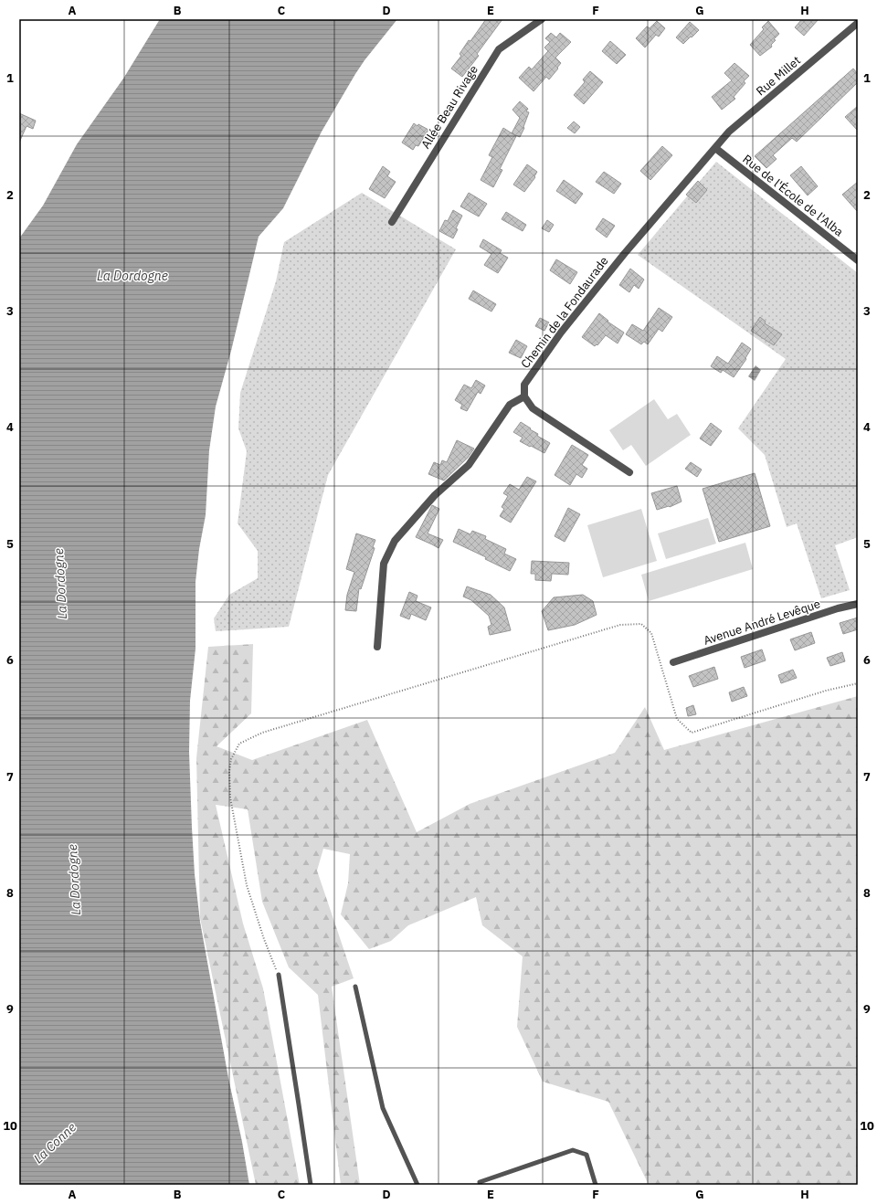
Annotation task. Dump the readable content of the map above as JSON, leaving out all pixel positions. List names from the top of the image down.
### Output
{
  "streets": {
    "street": [
      "Rue Millet",
      "Allée Beau Rivage",
      "Rue de l'École de l'Alba",
      "Chemin de la Fondaurade",
      "Avenue André Levêque"
    ]
  },
  "crossings": [
    ["Rue Millet", "Rue de l'École de l'Alba"],
    ["Rue Millet", "Chemin de la Fondaurade"],
    ["Rue de l'École de l'Alba", "Chemin de la Fondaurade"]
  ],
  "water": ["La Dordogne", "La Conne"],
  "grid": {
    "columns": [
      "A",
      "B",
      "C",
      "D",
      "E",
      "F",
      "G",
      "H"
    ],
    "rows": [
      "1",
      "2",
      "3",
      "4",
      "5",
      "6",
      "7",
      "8",
      "9",
      "10"
    ]
  }
}
